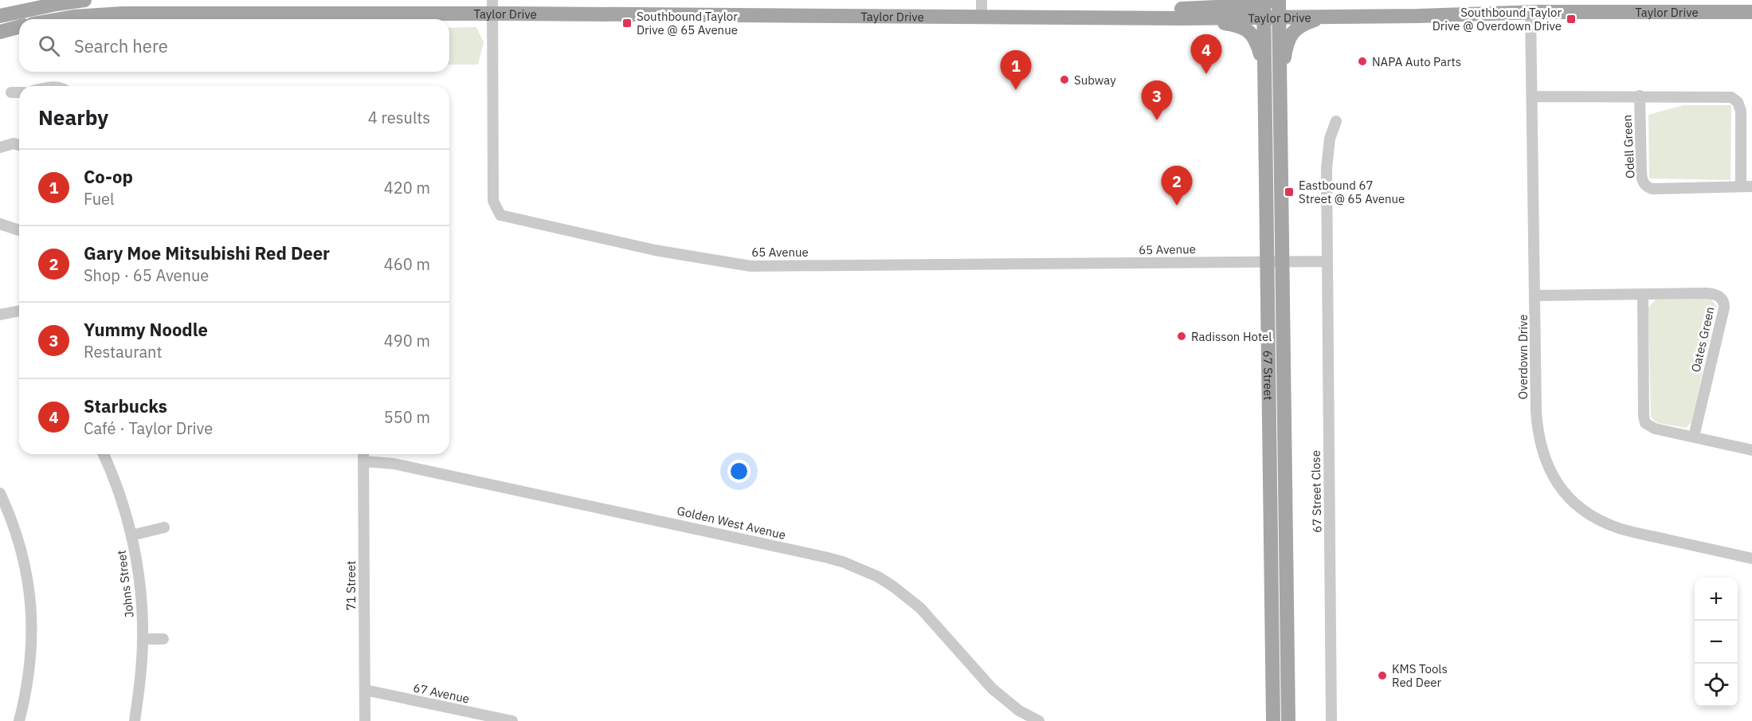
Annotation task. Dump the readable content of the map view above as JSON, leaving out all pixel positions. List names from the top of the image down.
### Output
{
  "streets": {
    "main road": ["Taylor Drive", "67 Street"],
    "street": [
      "Odell Green",
      "65 Avenue",
      "Oates Green",
      "Overdown Drive",
      "67 Street Close",
      "Golden West Avenue",
      "Johns Street",
      "71 Street",
      "67 Avenue"
    ]
  },
  "crossings": [
    ["Taylor Drive", "65 Avenue"],
    ["Taylor Drive", "Overdown Drive"],
    ["Taylor Drive", "67 Street"],
    ["Odell Green", "Overdown Drive"],
    ["65 Avenue", "67 Street"],
    ["Oates Green", "Overdown Drive"],
    ["Golden West Avenue", "71 Street"],
    ["71 Street", "67 Avenue"]
  ],
  "places": {
    "transit": ["Southbound Taylor Drive @ Overdown Drive", "Southbound Taylor Drive @ 65 Avenue", "Eastbound 67 Street @ 65 Avenue"],
    "other": [
      "NAPA Auto Parts",
      "Subway",
      "Radisson Hotel",
      "KMS Tools Red Deer"
    ]
  },
  "page": {
    "search": "Search here",
    "pins": [
      "4",
      "1",
      "3",
      "2"
    ],
    "heading": ["Nearby", "4 results"],
    "list": [
      {
        "mark": "1",
        "name": "Co-op",
        "note": "Fuel",
        "value": "420 m"
      },
      {
        "mark": "2",
        "name": "Gary Moe Mitsubishi Red Deer",
        "note": "Shop · 65 Avenue",
        "value": "460 m"
      },
      {
        "mark": "3",
        "name": "Yummy Noodle",
        "note": "Restaurant",
        "value": "490 m"
      },
      {
        "mark": "4",
        "name": "Starbucks",
        "note": "Café · Taylor Drive",
        "value": "550 m"
      }
    ],
    "map_buttons": ["+", "−"]
  }
}
